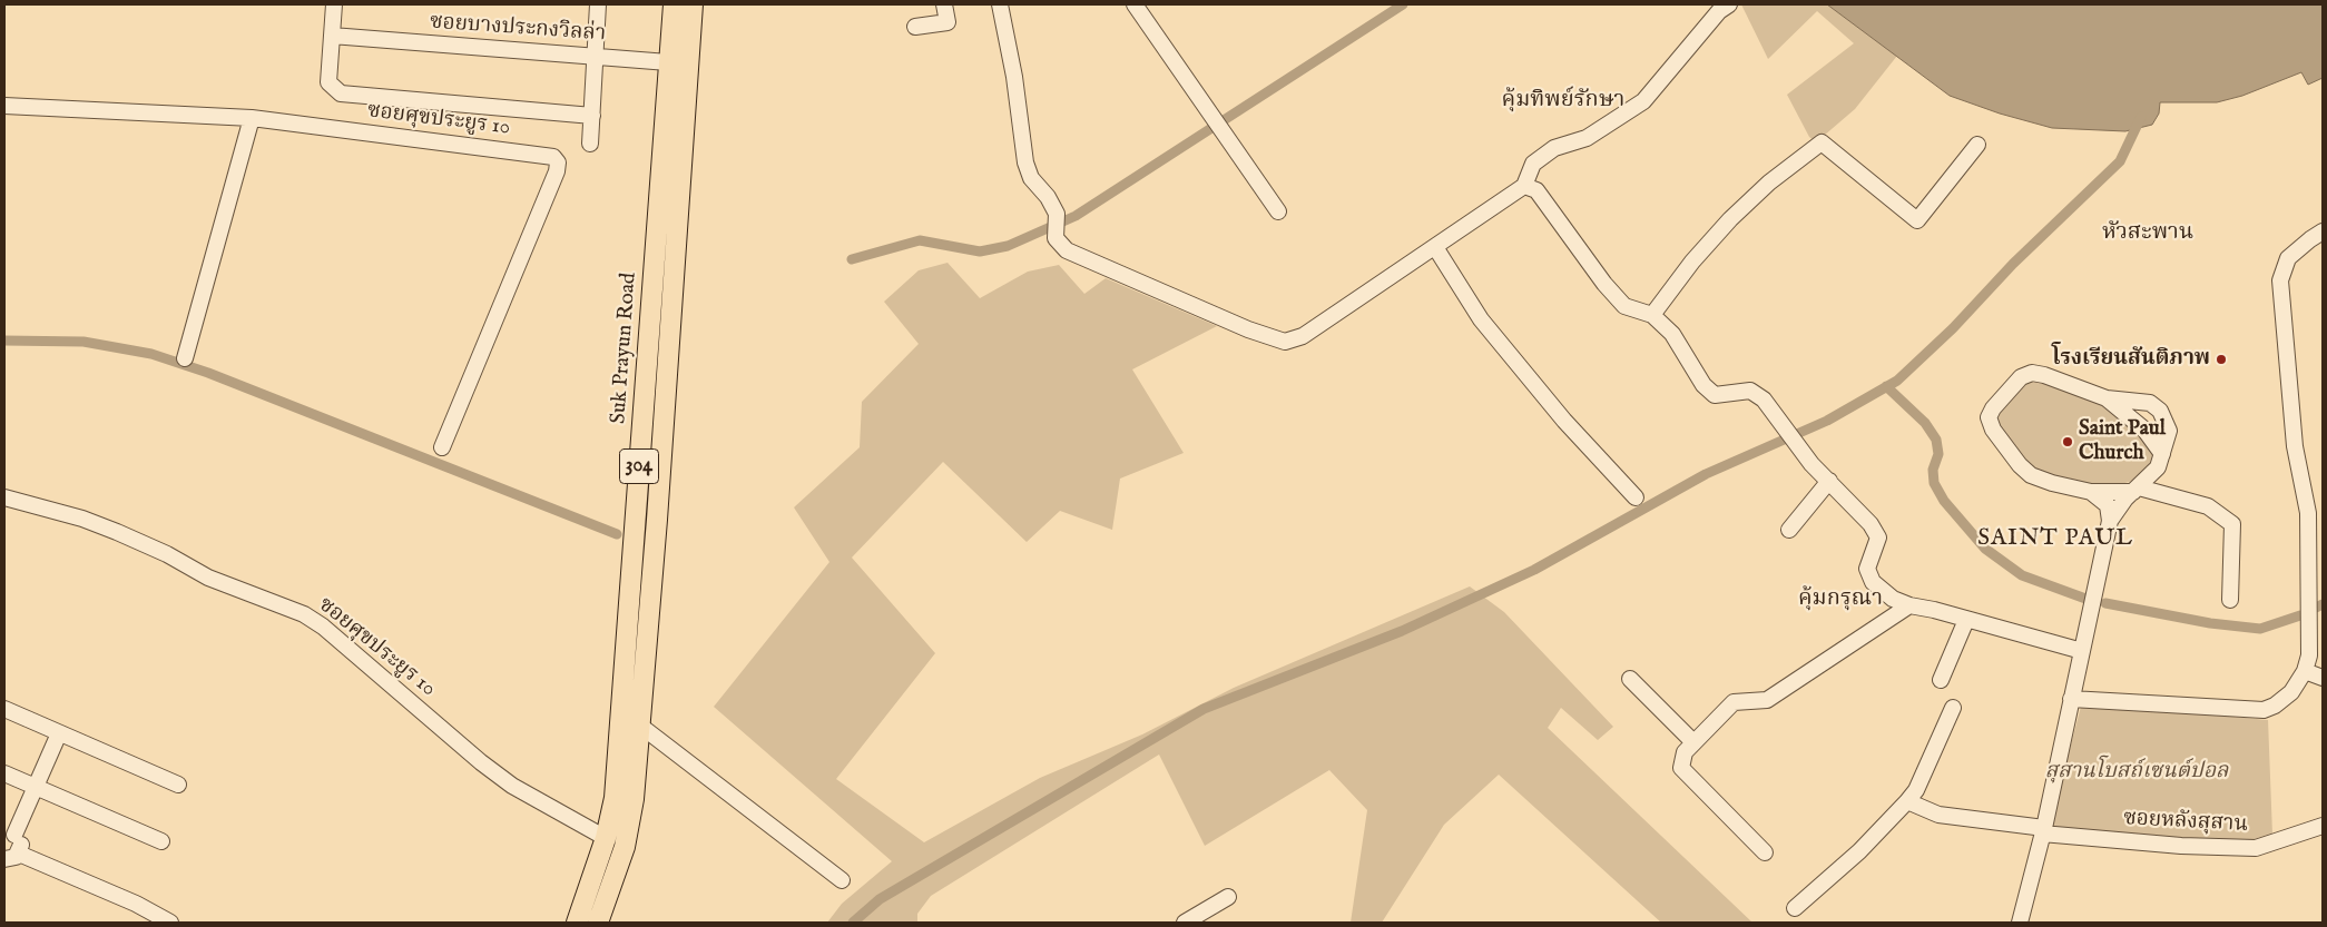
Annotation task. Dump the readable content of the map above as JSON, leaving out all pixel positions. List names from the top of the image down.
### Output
{
  "streets": {
    "main road": ["Suk Prayun Road", "304"],
    "street": ["ซอยบางประกงวิลล่า", "ซอยศุขประยูร 10", "ซอยหลังสุสาน"]
  },
  "crossings": [
    ["ซอยบางประกงวิลล่า", "Suk Prayun Road"],
    ["ซอยศุขประยูร 10", "Suk Prayun Road"]
  ],
  "districts": [
    "คุ้มทิพย์รักษา",
    "หัวสะพาน",
    "SAINT PAUL",
    "คุ้มกรุณา"
  ],
  "parks": ["สุสานโบสถ์เซนต์ปอล"],
  "places": ["โรงเรียนสันติภาพ", "Saint Paul Church"]
}
